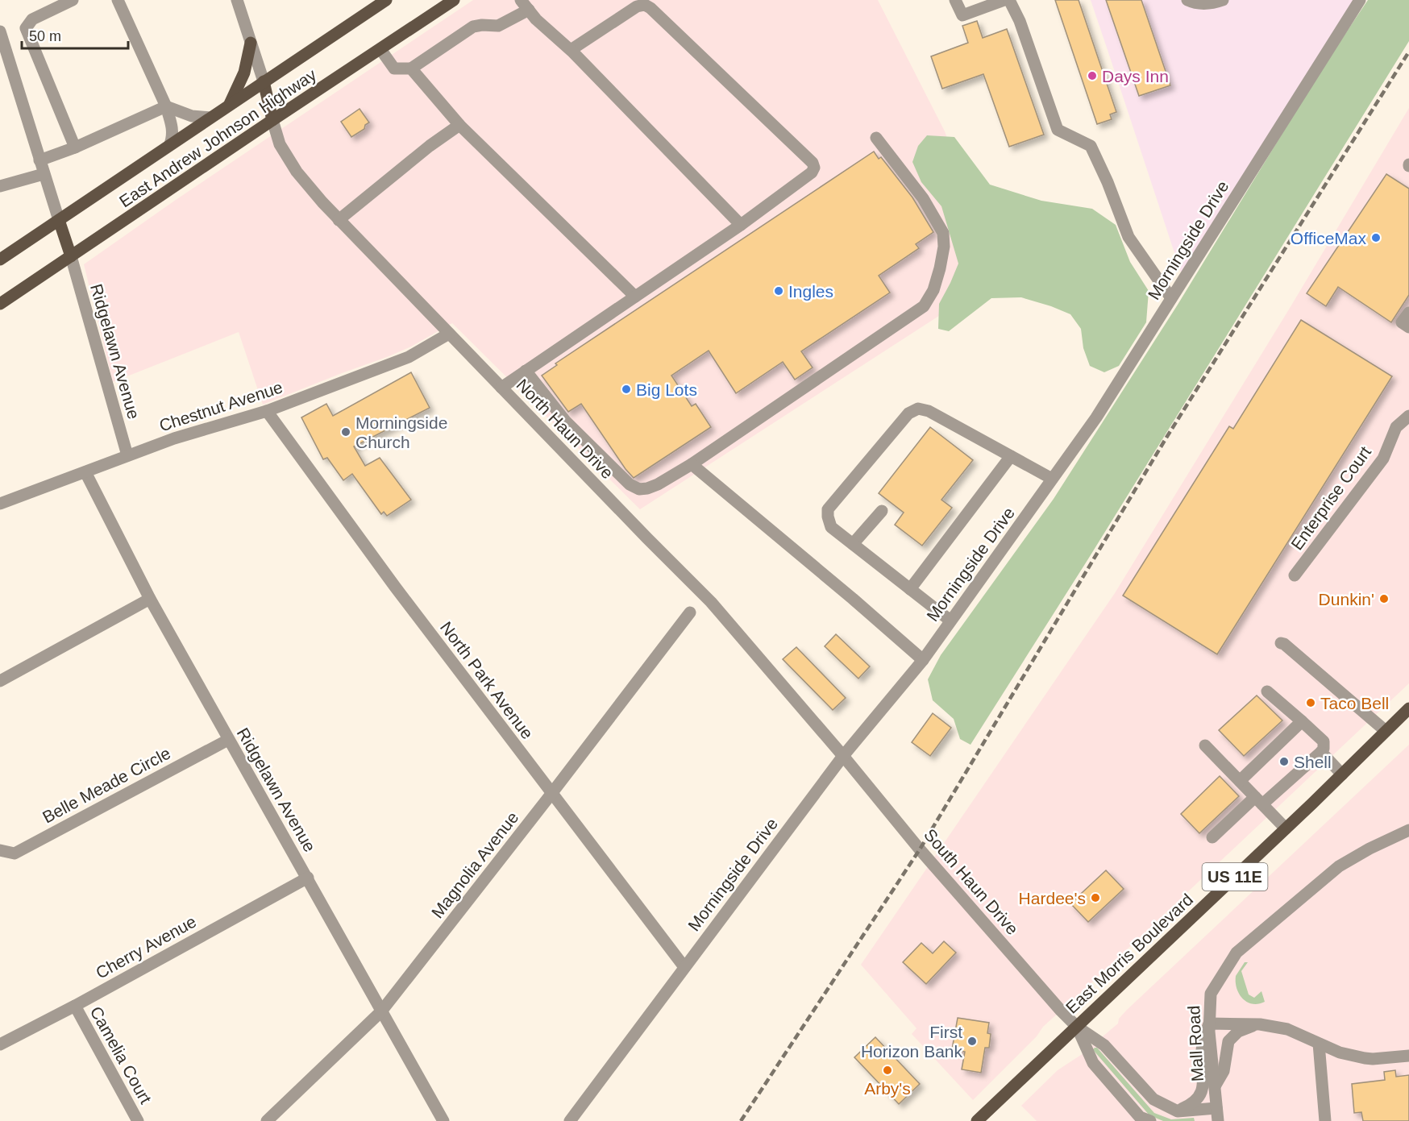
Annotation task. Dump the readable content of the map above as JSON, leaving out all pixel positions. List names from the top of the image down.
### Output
{
  "streets": {
    "main road": ["East Andrew Johnson Highway", "US 11E", "East Morris Boulevard"],
    "street": [
      "Morningside Drive",
      "Ridgelawn Avenue",
      "Chestnut Avenue",
      "North Haun Drive",
      "Enterprise Court",
      "North Park Avenue",
      "Belle Meade Circle",
      "Magnolia Avenue",
      "South Haun Drive",
      "Cherry Avenue",
      "Mall Road",
      "Camelia Court"
    ]
  },
  "crossings": [
    ["East Andrew Johnson Highway", "Ridgelawn Avenue"],
    ["East Andrew Johnson Highway", "North Haun Drive"],
    ["Morningside Drive", "North Haun Drive"],
    ["Morningside Drive", "North Park Avenue"],
    ["Morningside Drive", "South Haun Drive"],
    ["Ridgelawn Avenue", "Chestnut Avenue"],
    ["Ridgelawn Avenue", "Belle Meade Circle"],
    ["Ridgelawn Avenue", "Magnolia Avenue"],
    ["Ridgelawn Avenue", "Cherry Avenue"],
    ["Chestnut Avenue", "North Haun Drive"],
    ["Chestnut Avenue", "North Park Avenue"],
    ["North Haun Drive", "South Haun Drive"],
    ["North Park Avenue", "Magnolia Avenue"],
    ["South Haun Drive", "East Morris Boulevard"],
    ["Cherry Avenue", "Camelia Court"]
  ],
  "places": [
    "Days Inn",
    "OfficeMax",
    "Ingles",
    "Big Lots",
    "Morningside Church",
    "Dunkin'",
    "Taco Bell",
    "Shell",
    "Hardee's",
    "First Horizon Bank",
    "Arby's"
  ],
  "scale_bar": "50 m"
}
